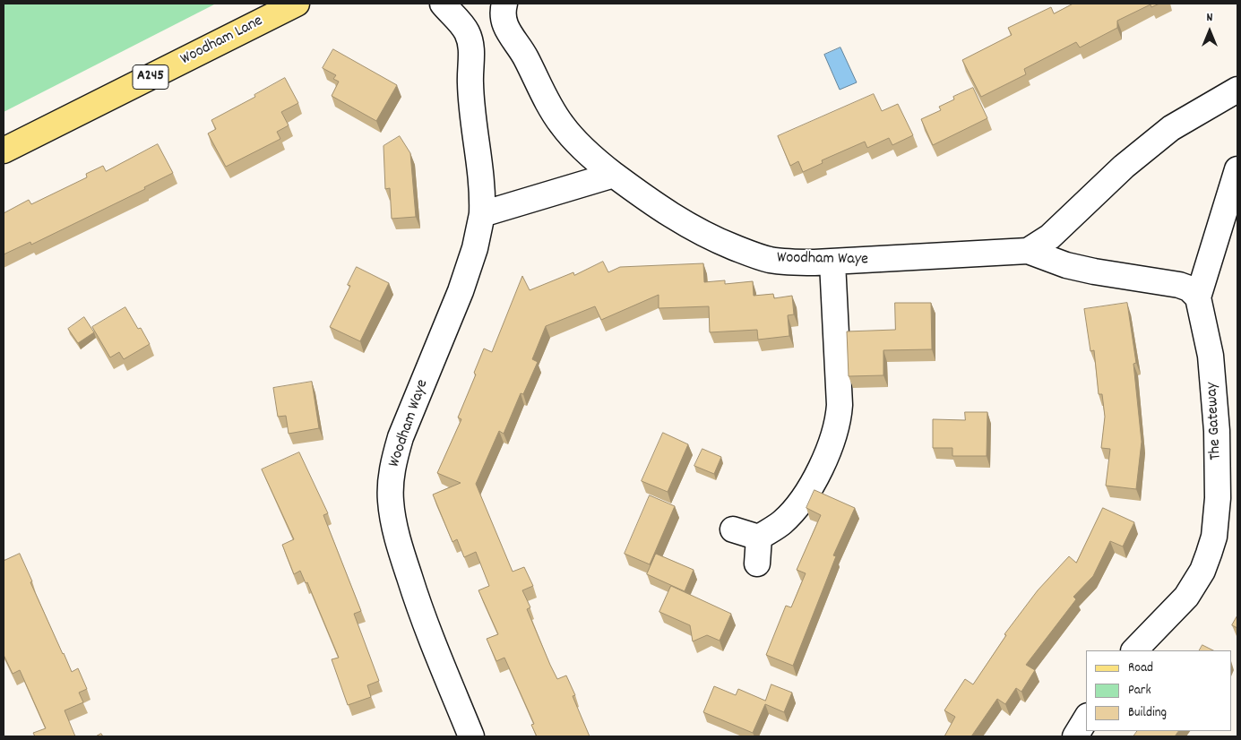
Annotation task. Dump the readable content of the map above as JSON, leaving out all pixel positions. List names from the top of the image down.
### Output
{
  "streets": {
    "main road": ["Woodham Lane", "A245"],
    "street": ["Woodham Waye", "The Gateway"]
  },
  "crossings": [
    ["Woodham Waye", "The Gateway"]
  ],
  "legend": ["Road", "Park", "Building"],
  "north": "top"
}
